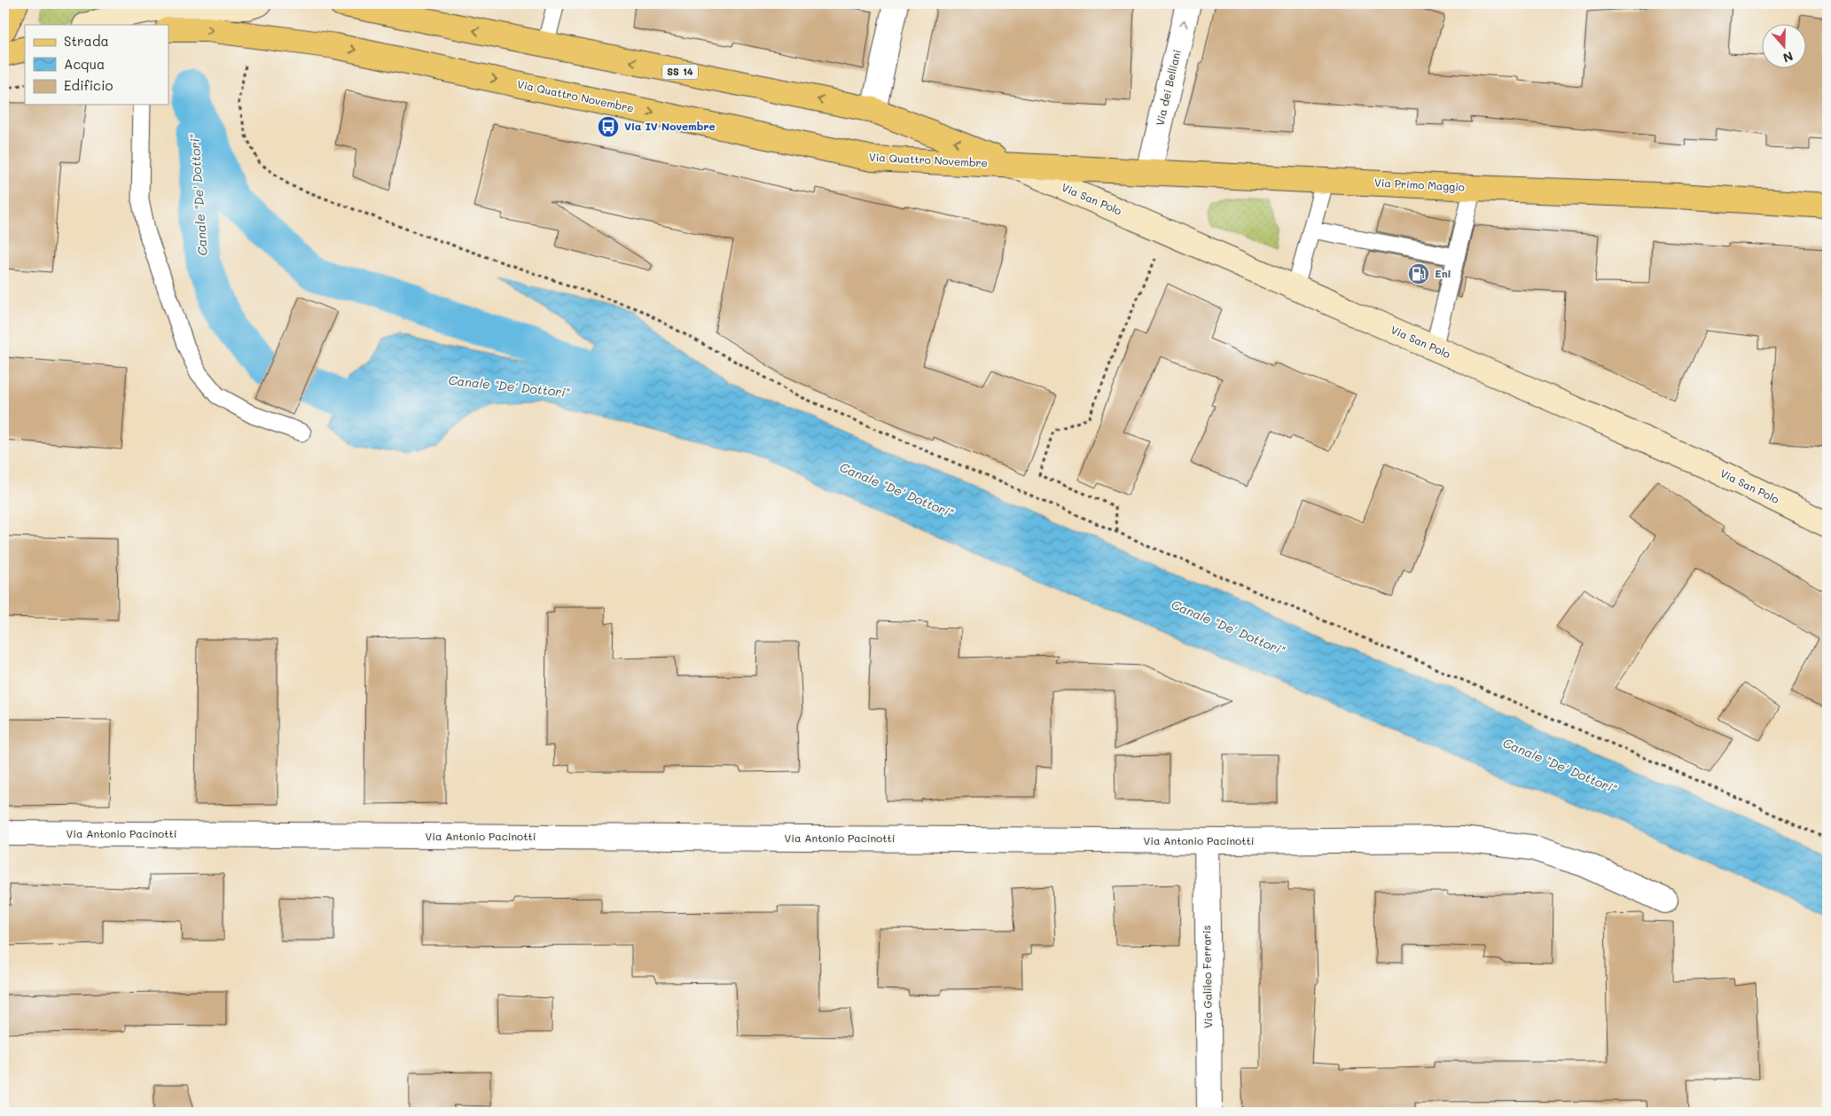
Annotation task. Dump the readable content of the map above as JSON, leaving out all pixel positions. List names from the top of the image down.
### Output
{
  "streets": {
    "main road": [
      "SS 14",
      "Via Quattro Novembre",
      "Via Primo Maggio",
      "Via San Polo"
    ],
    "street": ["Via dei Belliani", "Via Antonio Pacinotti", "Via Galileo Ferraris"]
  },
  "crossings": [
    ["Via dei Belliani", "Via Primo Maggio"],
    ["Via Quattro Novembre", "Via Primo Maggio"],
    ["Via Quattro Novembre", "Via San Polo"],
    ["Via Primo Maggio", "Via San Polo"],
    ["Via Antonio Pacinotti", "Via Galileo Ferraris"]
  ],
  "one_way": ["Via dei Belliani"],
  "water": ["Canale \"De' Dottori\""],
  "places": {
    "bus stop": ["Via IV Novembre"],
    "fuel station": ["Eni"]
  },
  "legend": ["Strada", "Acqua", "Edificio"],
  "north": "bottom"
}
